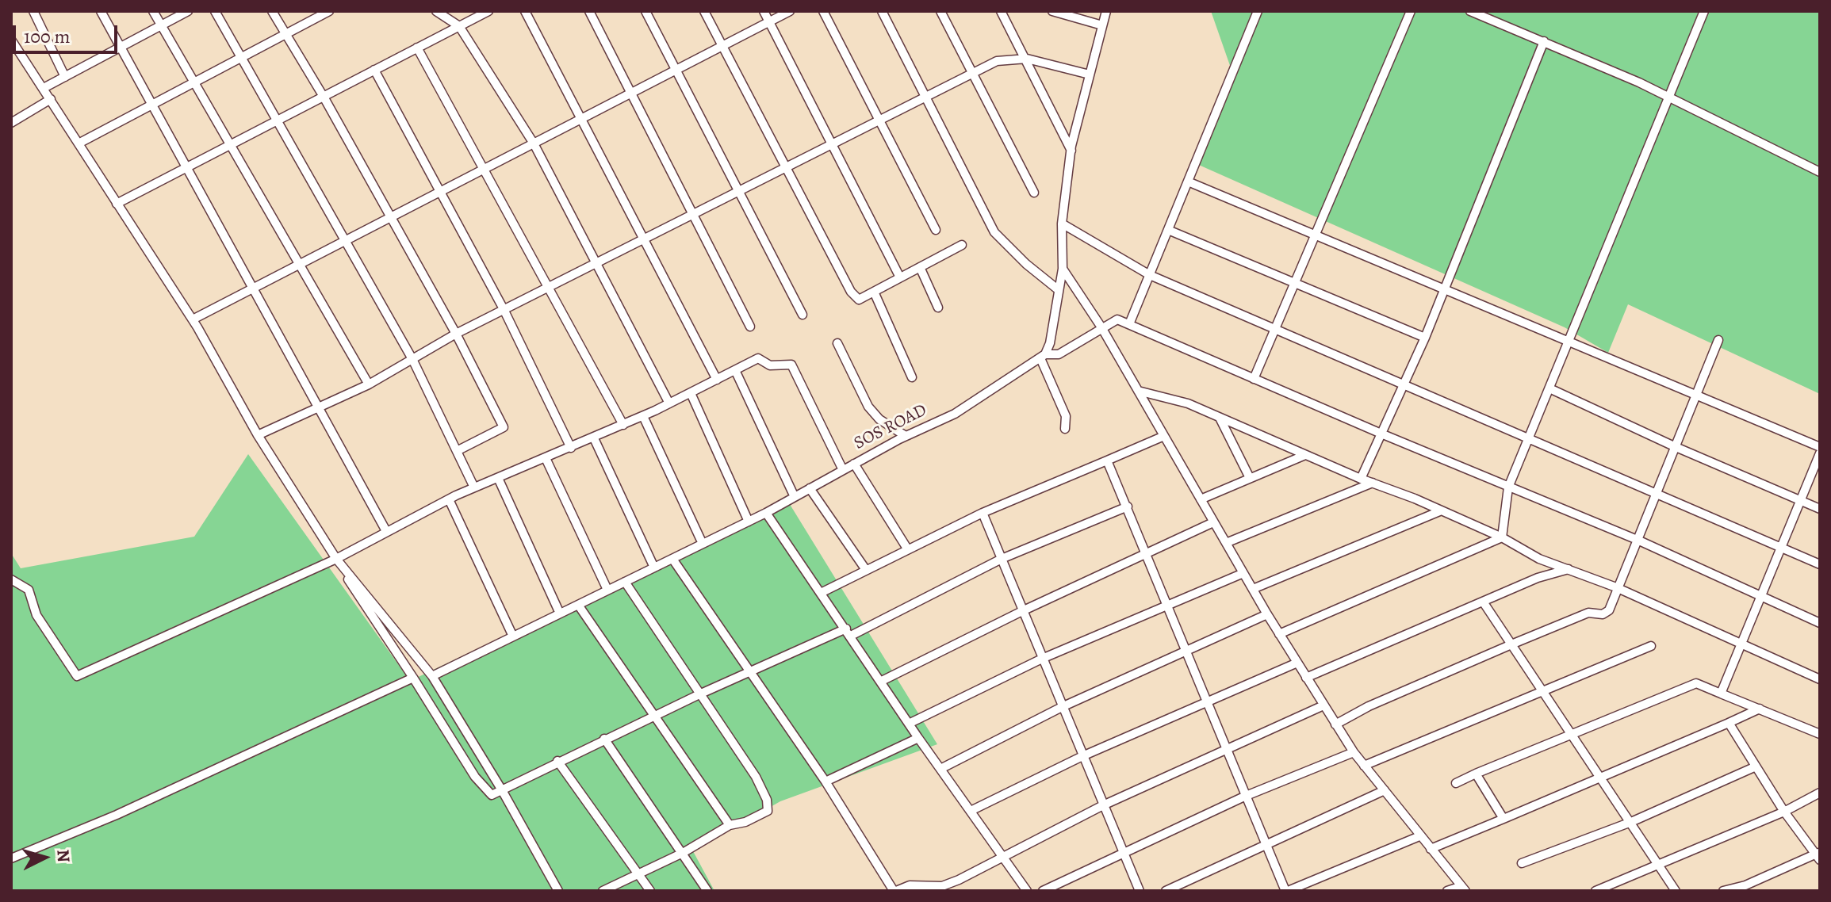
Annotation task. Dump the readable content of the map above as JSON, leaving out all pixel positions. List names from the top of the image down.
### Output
{
  "streets": {
    "street": ["SOS ROAD"]
  },
  "scale_bar": "100 m",
  "north": "right"
}
